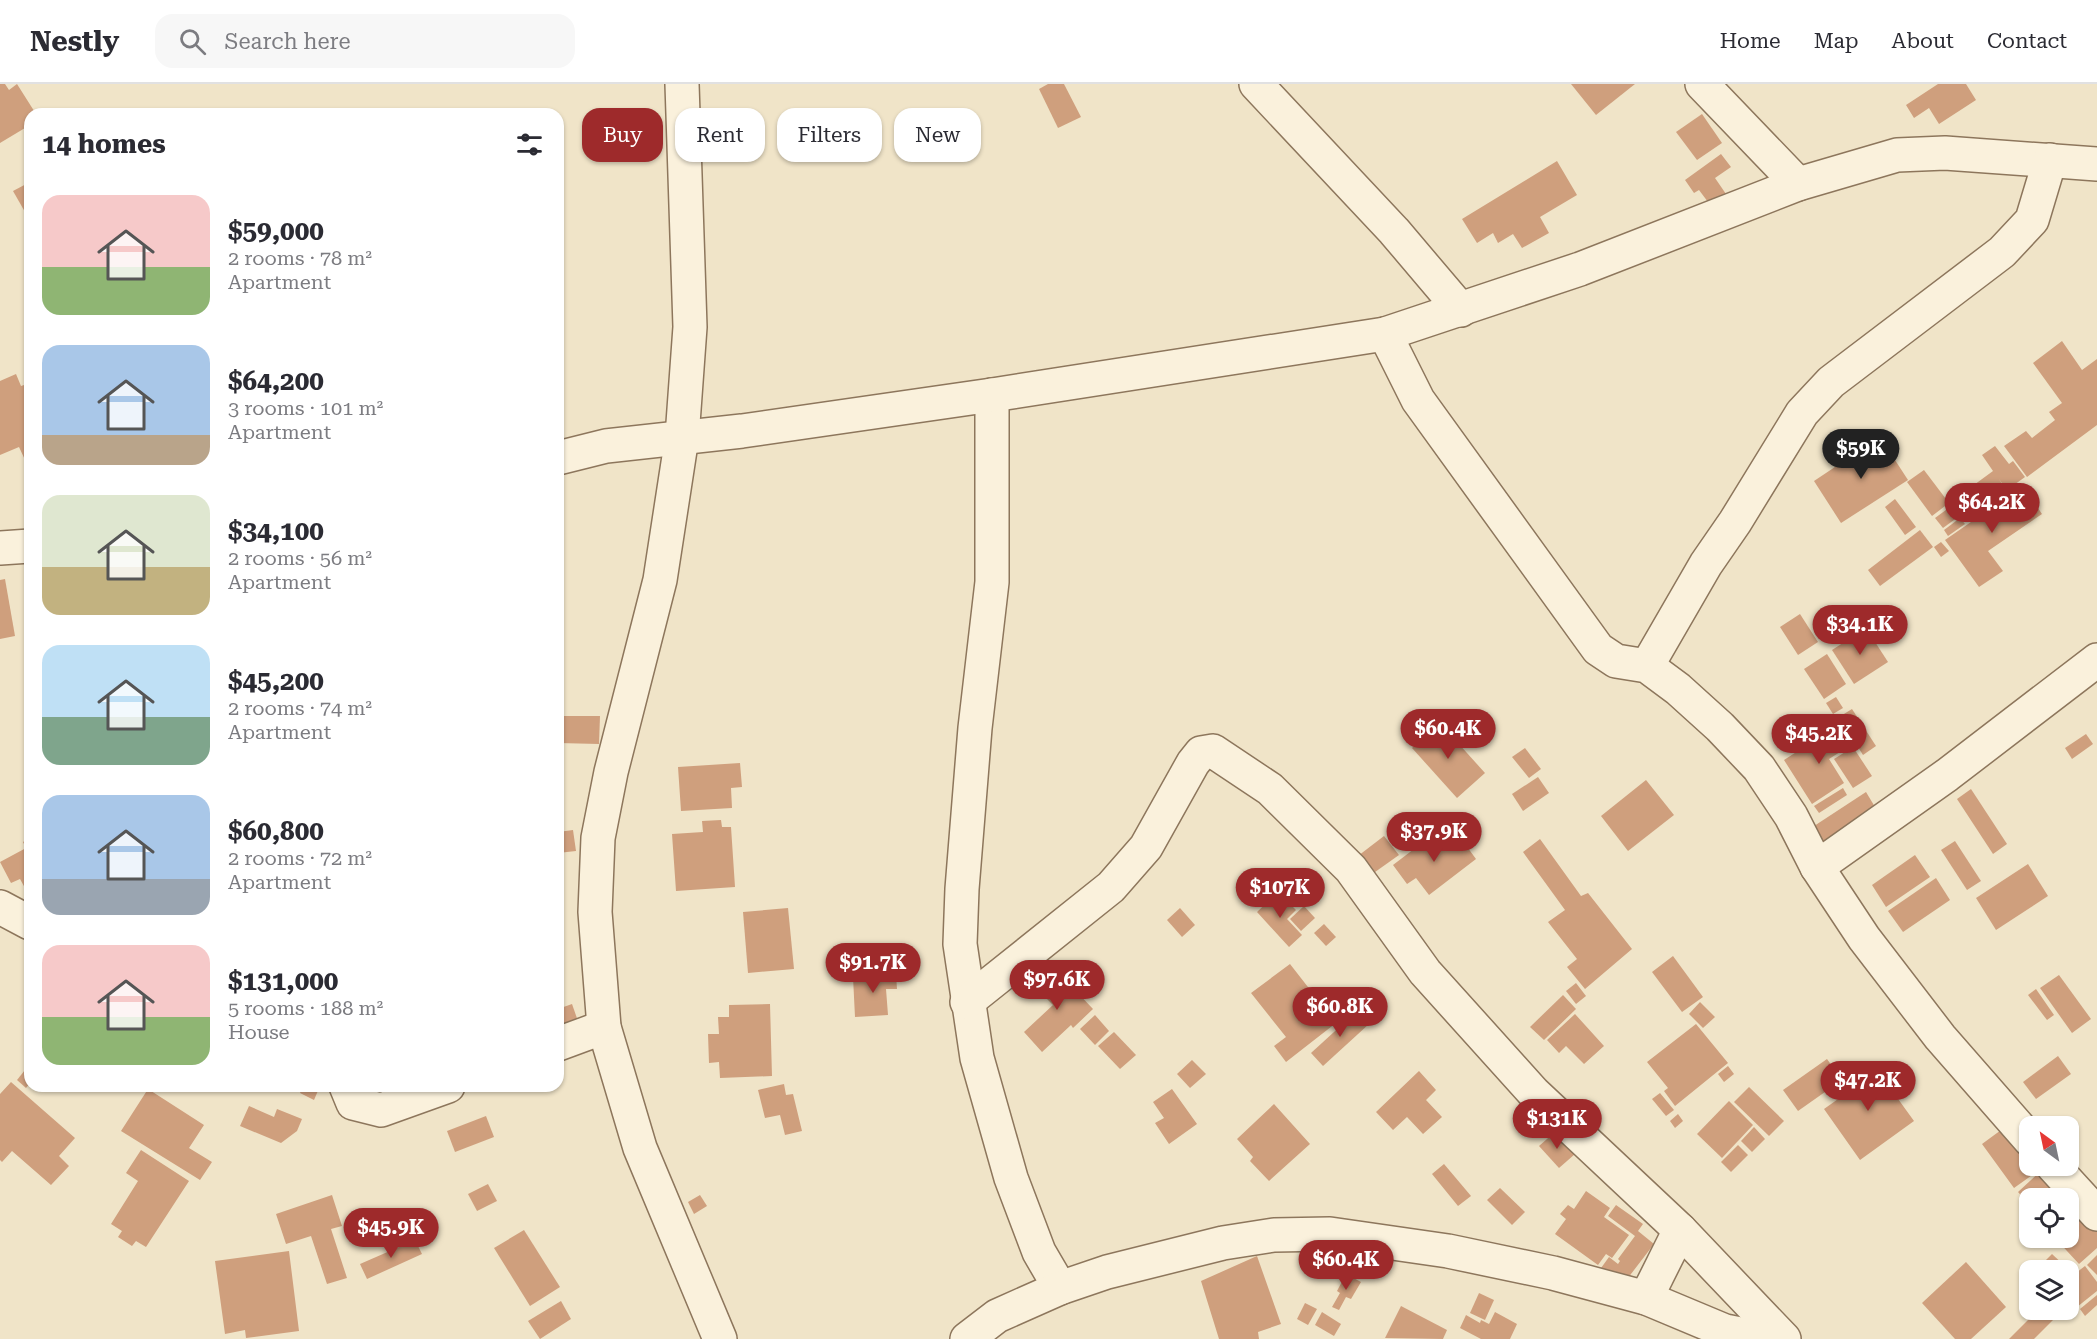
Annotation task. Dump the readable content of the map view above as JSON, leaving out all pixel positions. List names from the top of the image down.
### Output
{
  "north": "top left",
  "page": {
    "header": "Nestly",
    "search": "Search here",
    "nav": [
      "Home",
      "Map",
      "About",
      "Contact"
    ],
    "chip": [
      "Buy",
      "Rent",
      "Filters",
      "New"
    ],
    "heading": "14 homes",
    "list": [
      {
        "name": "$59,000",
        "note": "2 rooms · 78 m² · Apartment"
      },
      {
        "name": "$64,200",
        "note": "3 rooms · 101 m² · Apartment"
      },
      {
        "name": "$34,100",
        "note": "2 rooms · 56 m² · Apartment"
      },
      {
        "name": "$45,200",
        "note": "2 rooms · 74 m² · Apartment"
      },
      {
        "name": "$60,800",
        "note": "2 rooms · 72 m² · Apartment"
      },
      {
        "name": "$131,000",
        "note": "5 rooms · 188 m² · House"
      }
    ],
    "price": [
      "$59K",
      "$64.2K",
      "$34.1K",
      "$60.4K",
      "$45.2K",
      "$37.9K",
      "$107K",
      "$91.7K",
      "$97.6K",
      "$60.8K",
      "$47.2K",
      "$131K",
      "$45.9K",
      "$60.4K"
    ]
  }
}
